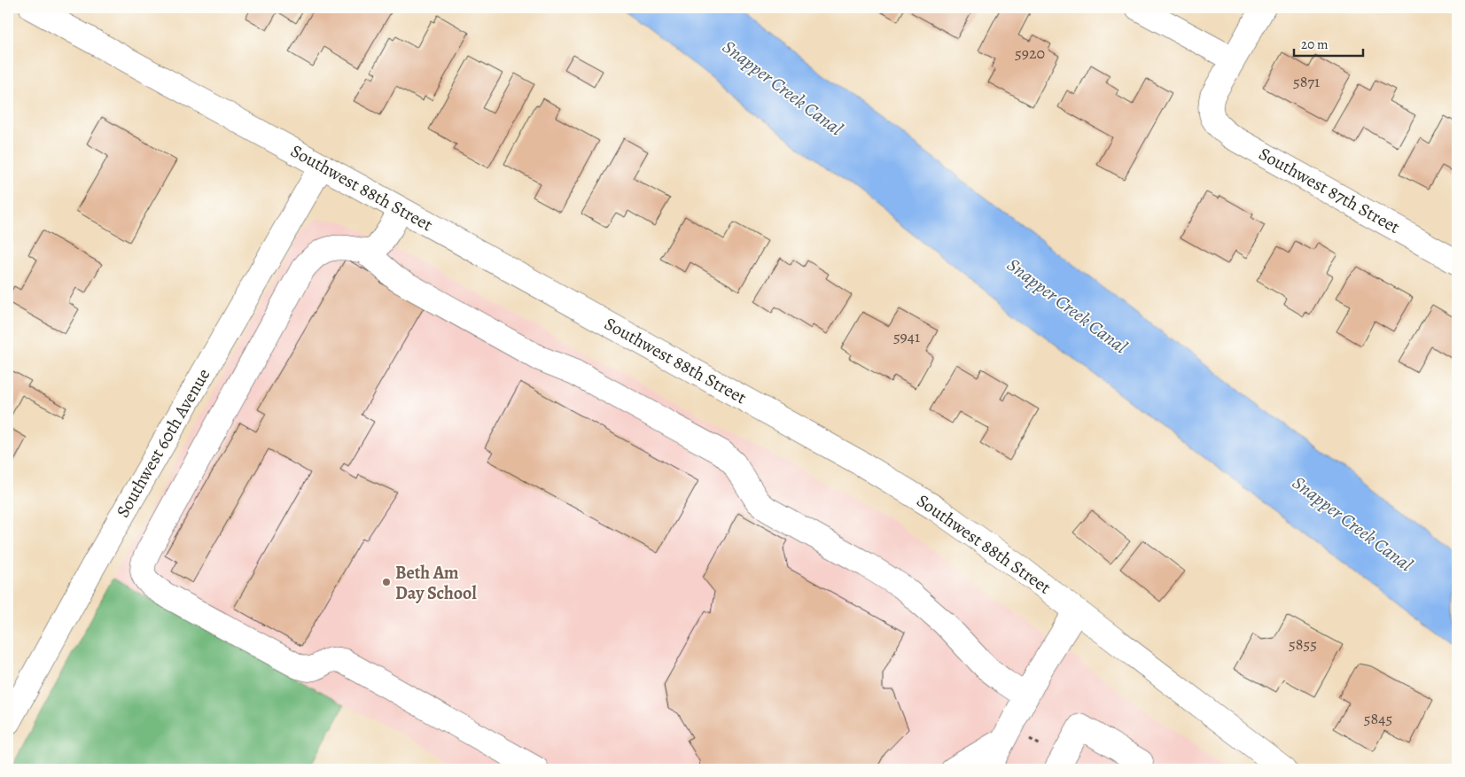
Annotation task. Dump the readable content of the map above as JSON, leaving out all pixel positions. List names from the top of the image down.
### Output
{
  "streets": {
    "street": ["Southwest 88th Street", "Southwest 87th Street", "Southwest 60th Avenue"]
  },
  "crossings": [
    ["Southwest 88th Street", "Southwest 60th Avenue"]
  ],
  "water": ["Snapper Creek Canal"],
  "places": ["Beth Am Day School"],
  "house_numbers": [
    "5920",
    "5871",
    "5941",
    "5855",
    "5845"
  ],
  "scale_bar": "20 m"
}
